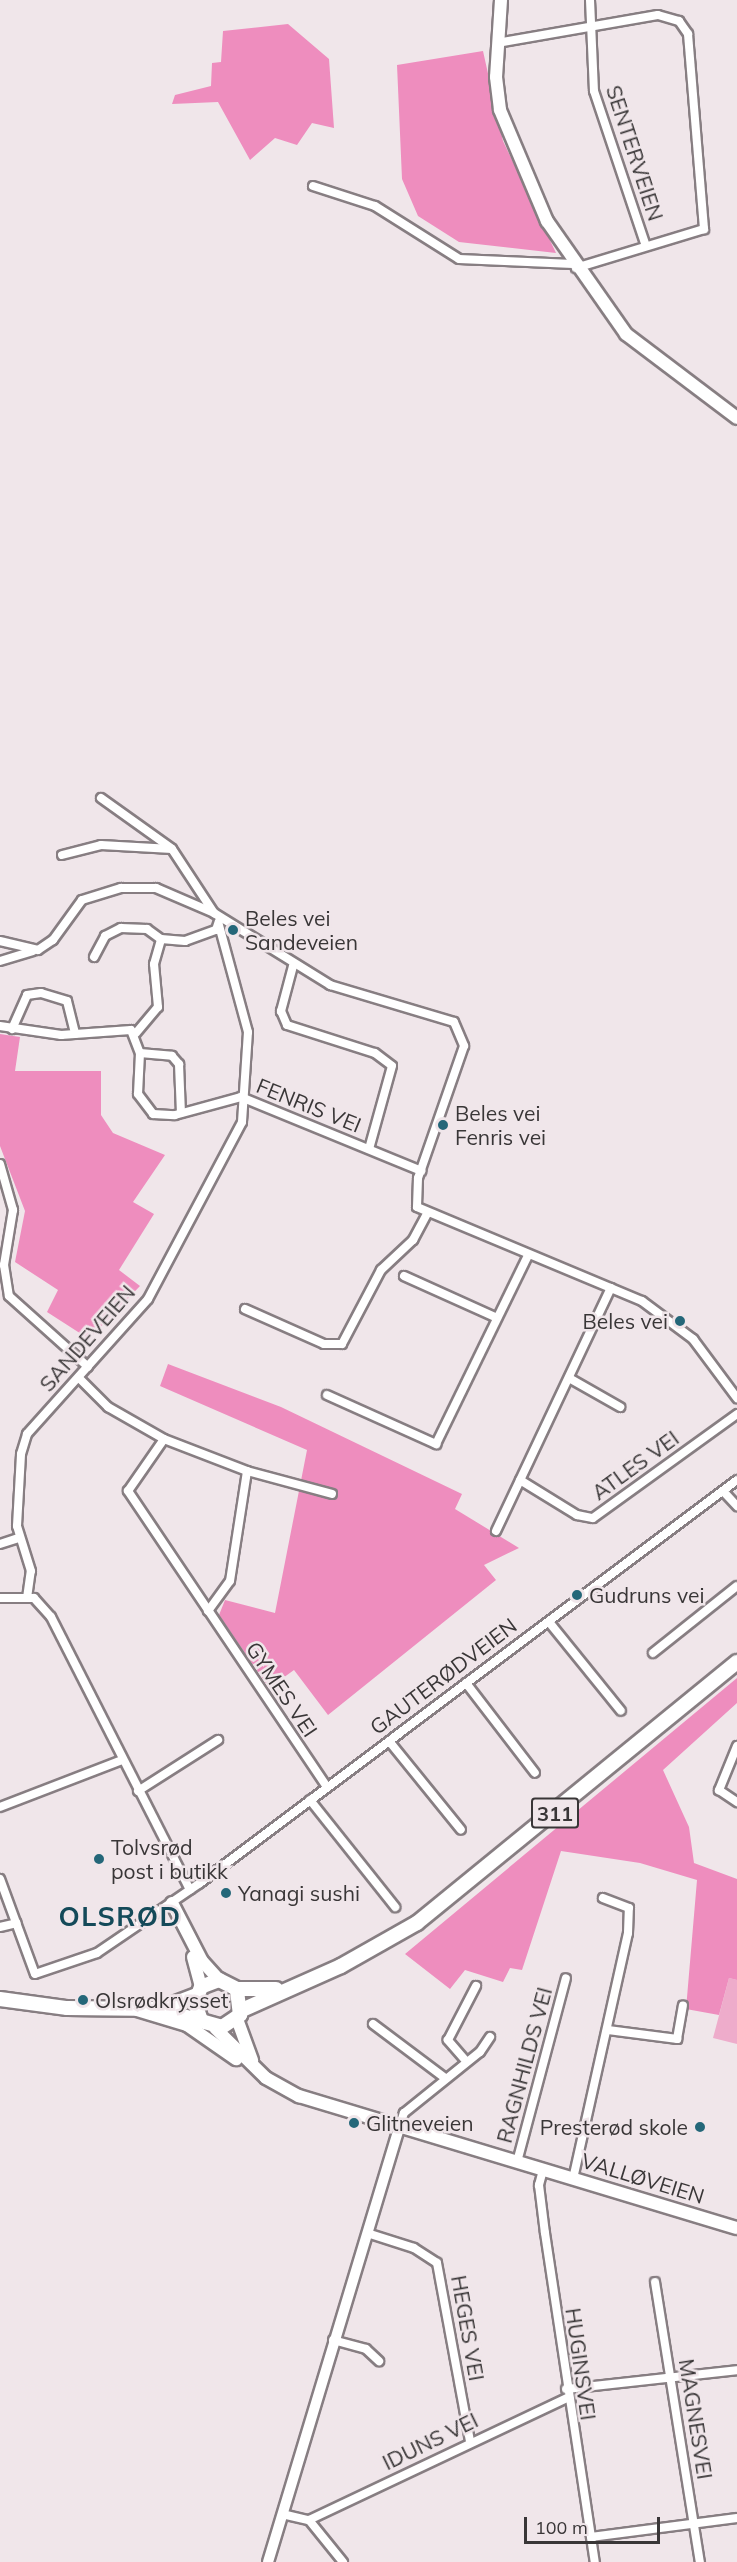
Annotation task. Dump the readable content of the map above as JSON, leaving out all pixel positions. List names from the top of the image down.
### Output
{
  "streets": {
    "main road": ["311", "VALLØVEIEN"],
    "street": [
      "SENTERVEIEN",
      "FENRIS VEI",
      "SANDEVEIEN",
      "ATLES VEI",
      "GAUTERØDVEIEN",
      "GYMES VEI",
      "RAGNHILDS VEI",
      "HEGES VEI",
      "HUGINSVEI",
      "MAGNESVEI",
      "IDUNS VEI"
    ]
  },
  "crossings": [
    ["FENRIS VEI", "SANDEVEIEN"],
    ["GAUTERØDVEIEN", "GYMES VEI"],
    ["311", "VALLØVEIEN"],
    ["RAGNHILDS VEI", "VALLØVEIEN"],
    ["VALLØVEIEN", "HUGINSVEI"],
    ["HEGES VEI", "IDUNS VEI"],
    ["HUGINSVEI", "IDUNS VEI"],
    ["MAGNESVEI", "IDUNS VEI"]
  ],
  "districts": ["OLSRØD"],
  "places": [
    "Beles vei Sandeveien",
    "Beles vei Fenris vei",
    "Beles vei",
    "Gudruns vei",
    "Tolvsrød post i butikk",
    "Yanagi sushi",
    "Olsrødkrysset",
    "Glitneveien",
    "Presterød skole"
  ],
  "scale_bar": "100 m"
}
